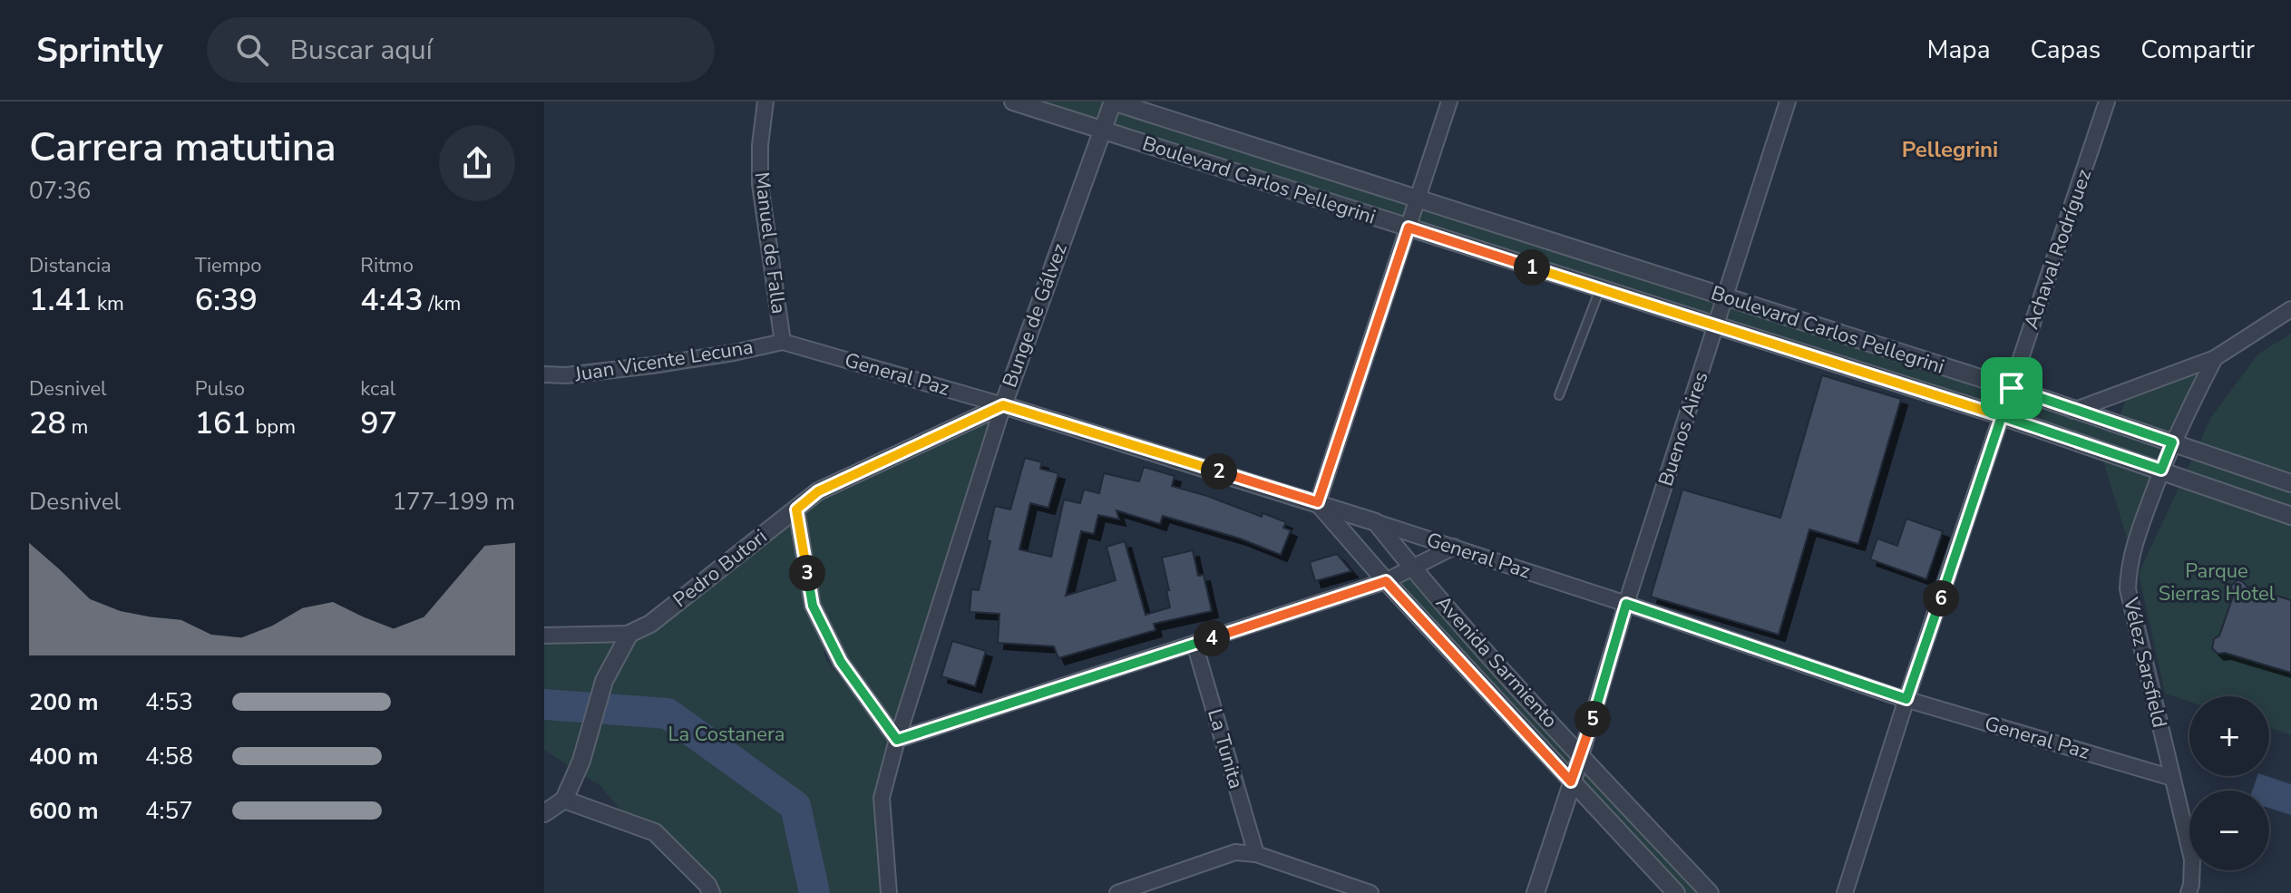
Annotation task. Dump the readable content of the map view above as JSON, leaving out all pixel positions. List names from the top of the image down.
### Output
{
  "streets": {
    "street": [
      "Boulevard Carlos Pellegrini",
      "Manuel de Falla",
      "Achaval Rodríguez",
      "Bunge de Gálvez",
      "Juan Vicente Lecuna",
      "General Paz",
      "Buenos Aires",
      "Pedro Butori",
      "Avenida Sarmiento",
      "Vélez Sarsfield",
      "La Tunita"
    ]
  },
  "crossings": [
    ["Boulevard Carlos Pellegrini", "Achaval Rodríguez"],
    ["Boulevard Carlos Pellegrini", "Bunge de Gálvez"],
    ["Boulevard Carlos Pellegrini", "Buenos Aires"],
    ["Boulevard Carlos Pellegrini", "Vélez Sarsfield"],
    ["Manuel de Falla", "Juan Vicente Lecuna"],
    ["Manuel de Falla", "General Paz"],
    ["Achaval Rodríguez", "General Paz"],
    ["Bunge de Gálvez", "General Paz"],
    ["Bunge de Gálvez", "Pedro Butori"],
    ["Juan Vicente Lecuna", "General Paz"],
    ["General Paz", "Buenos Aires"],
    ["General Paz", "Pedro Butori"],
    ["General Paz", "Avenida Sarmiento"],
    ["General Paz", "Vélez Sarsfield"],
    ["Buenos Aires", "Avenida Sarmiento"]
  ],
  "districts": ["Pellegrini"],
  "parks": ["Parque Sierras Hotel", "La Costanera"],
  "page": {
    "header": "Sprintly",
    "search": "Buscar aquí",
    "nav": ["Mapa", "Capas", "Compartir"],
    "heading": ["Carrera matutina", "07:36"],
    "stats": [
      ["Distancia", "1.41 km"],
      ["Tiempo", "6:39"],
      ["Ritmo", "4:43 /km"],
      ["Desnivel", "28 m"],
      ["Pulso", "161 bpm"],
      ["kcal", "97"]
    ],
    "pins": [
      "1",
      "2",
      "3",
      "6",
      "4",
      "5"
    ],
    "chart": ["Desnivel", "177–199 m"],
    "list": [
      {
        "name": "200 m",
        "note": "4:53"
      },
      {
        "name": "400 m",
        "note": "4:58"
      },
      {
        "name": "600 m",
        "note": "4:57"
      }
    ],
    "map_buttons": ["+", "−"]
  }
}
